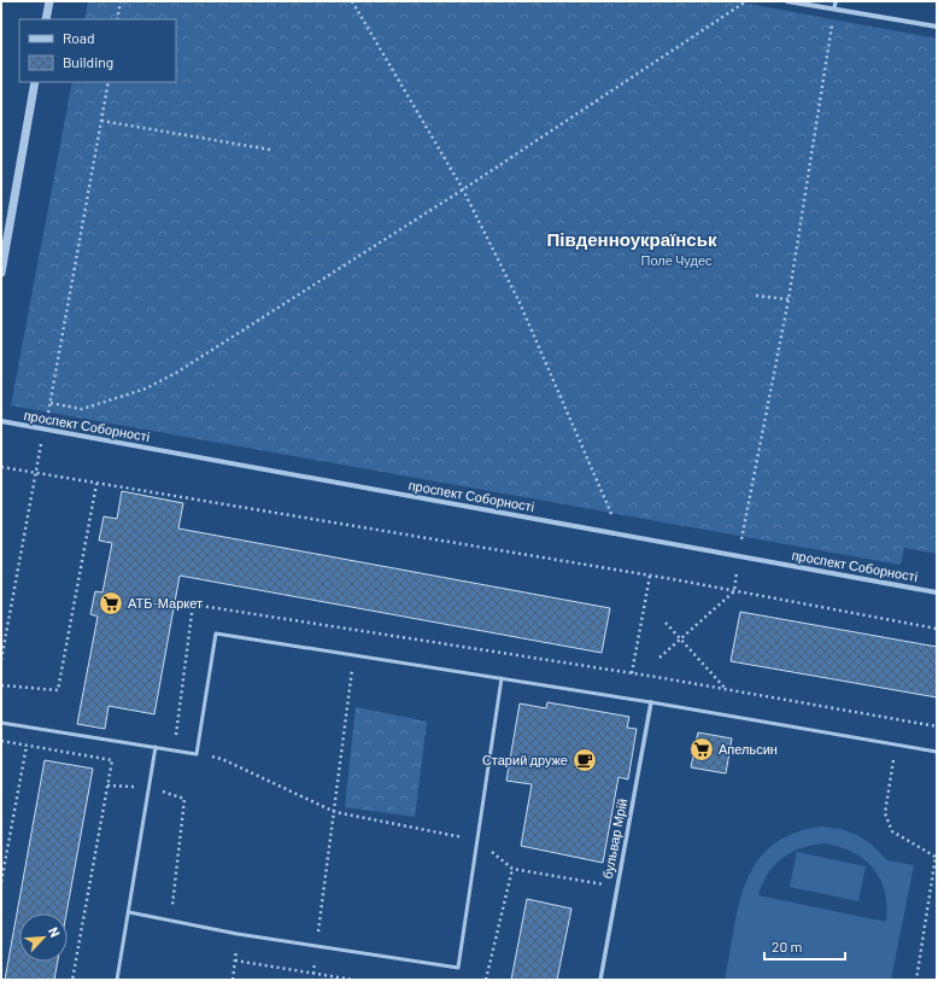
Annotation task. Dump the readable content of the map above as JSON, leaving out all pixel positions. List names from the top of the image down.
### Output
{
  "streets": {
    "street": ["проспект Соборності", "бульвар Мрій"]
  },
  "districts": ["Південноукраїнськ"],
  "parks": ["Поле Чудес"],
  "places": {
    "supermarket": ["АТБ-Маркет", "Апельсин"],
    "cafe": ["Старий друже"]
  },
  "legend": ["Road", "Building"],
  "scale_bar": "20 m",
  "north": "top right"
}
